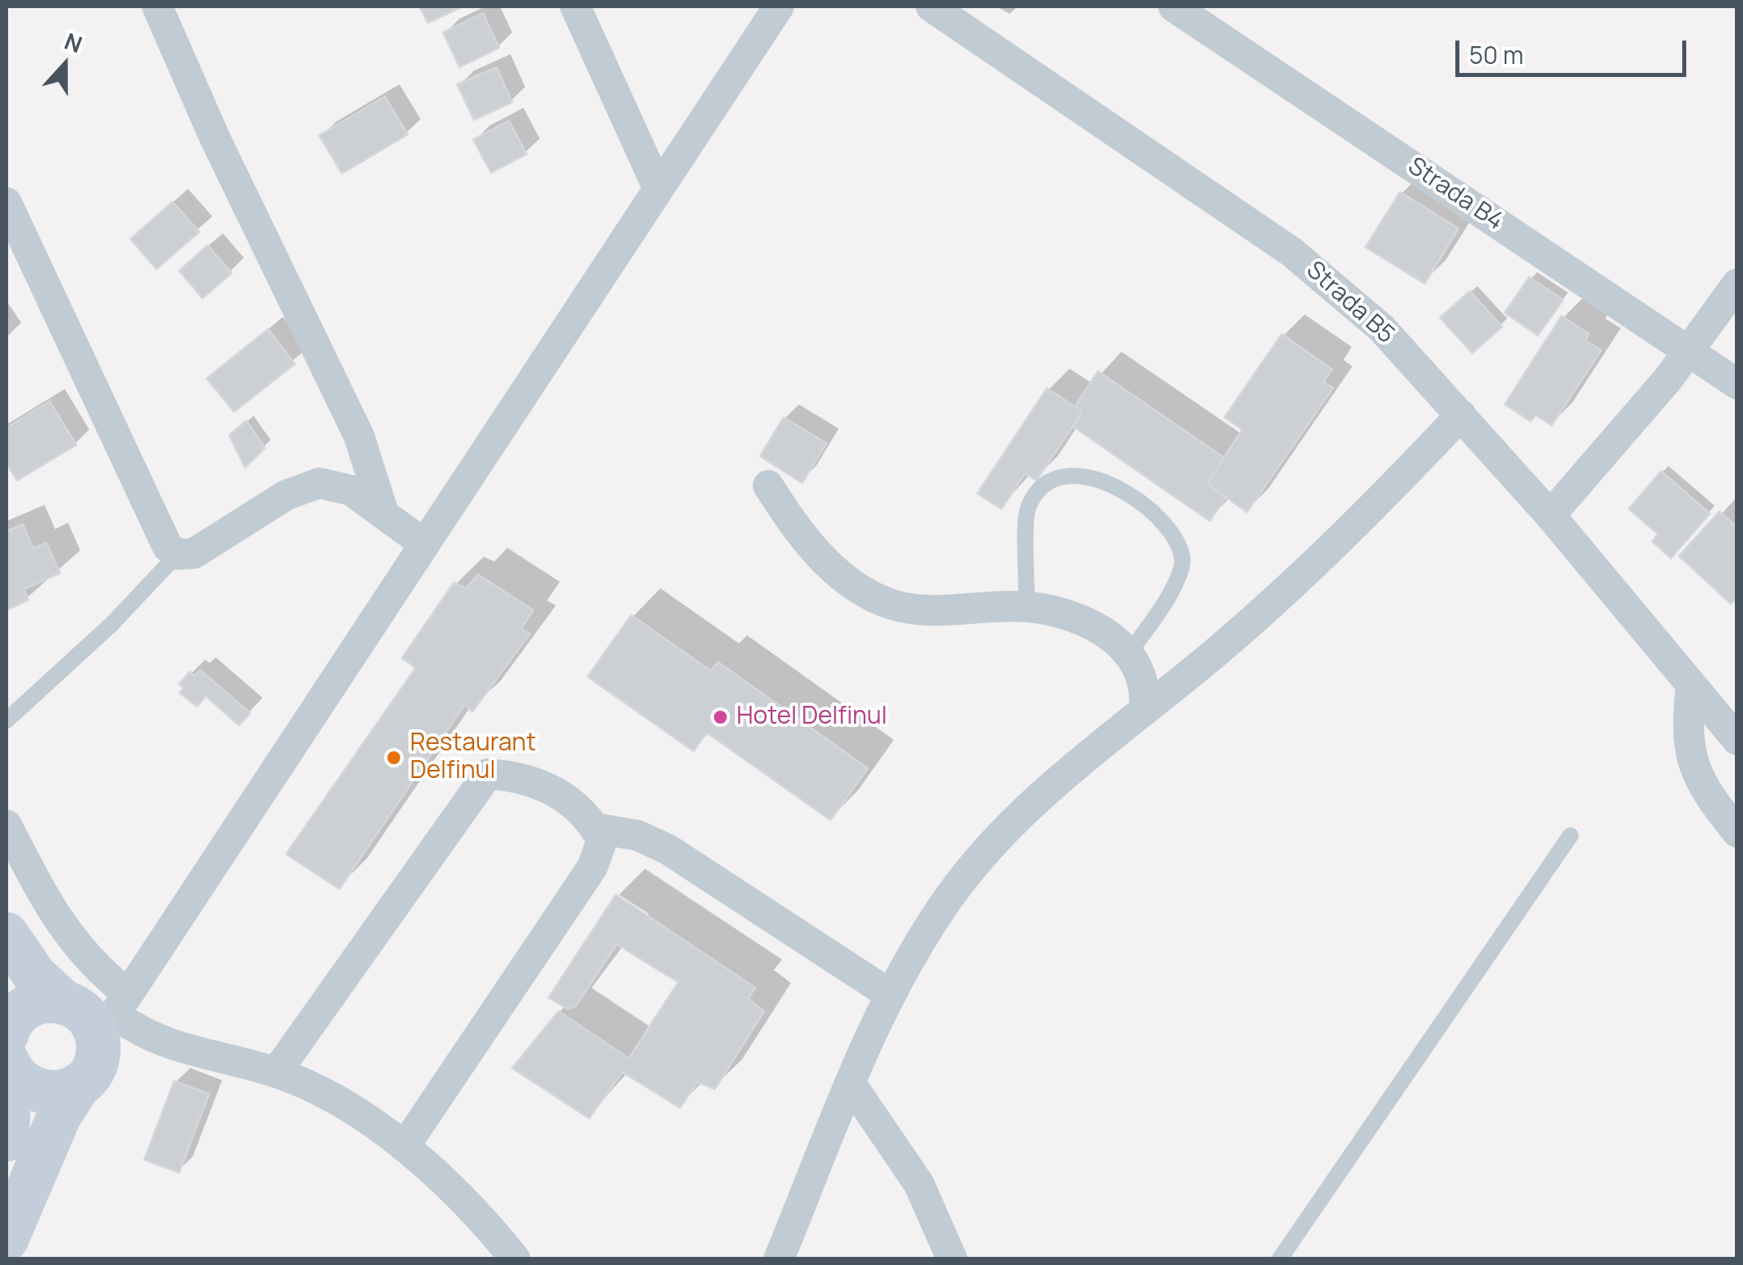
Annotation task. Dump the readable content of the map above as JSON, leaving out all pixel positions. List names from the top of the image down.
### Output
{
  "streets": {
    "street": ["Strada B4", "Strada B5"]
  },
  "places": ["Hotel Delfinul", "Restaurant Delfinul"],
  "scale_bar": "50 m",
  "north": "top"
}
